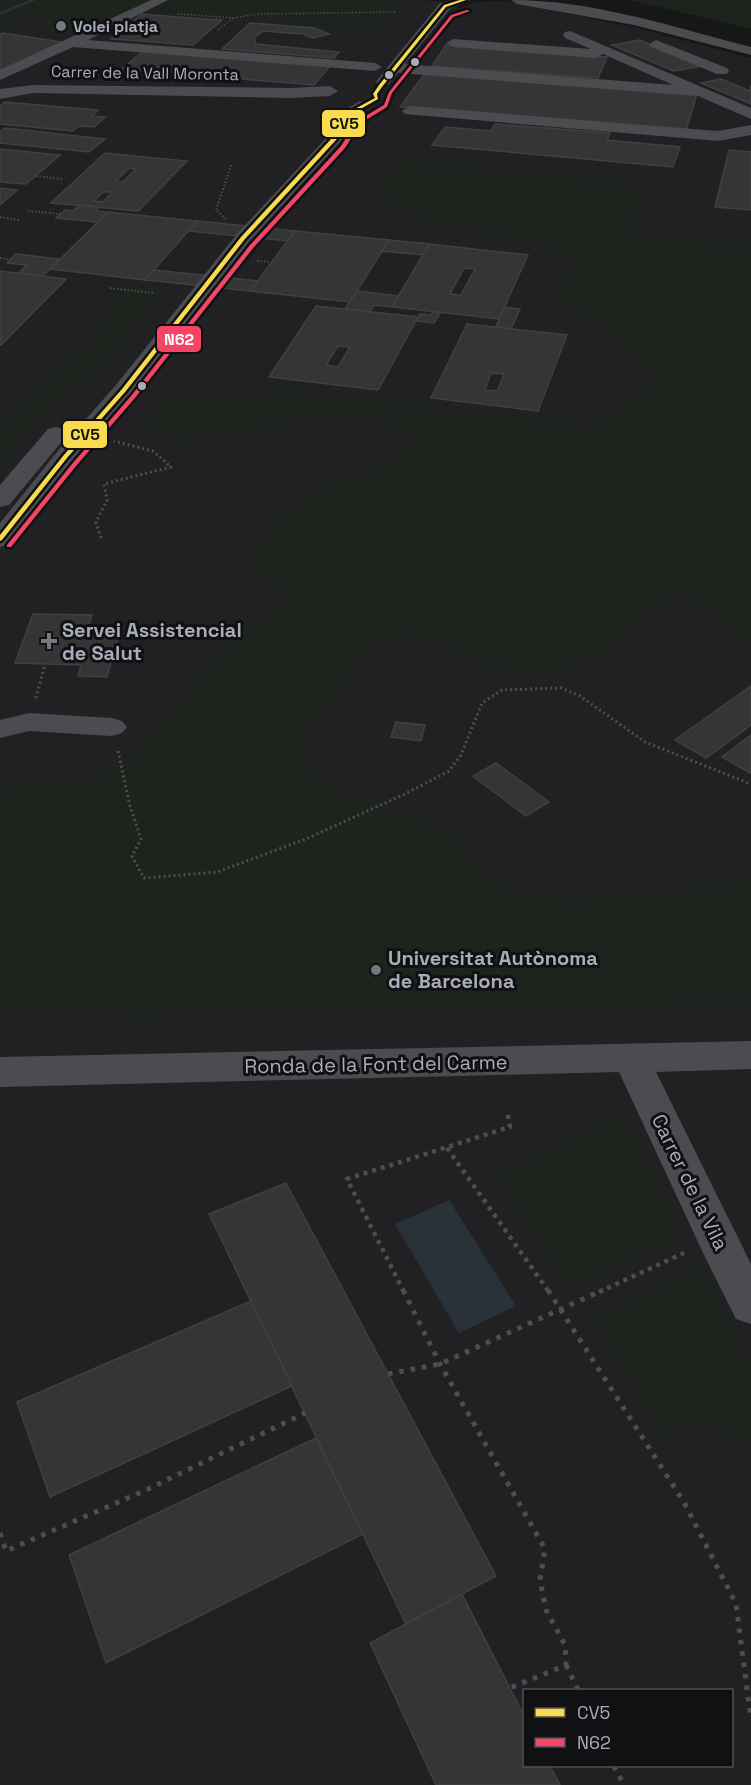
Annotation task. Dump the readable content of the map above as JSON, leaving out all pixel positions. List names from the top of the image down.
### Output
{
  "streets": {
    "street": ["Carrer de la Vall Moronta", "Ronda de la Font del Carme", "Carrer de la Vila"]
  },
  "crossings": [
    ["Ronda de la Font del Carme", "Carrer de la Vila"]
  ],
  "places": {
    "other": ["Volei platja", "Universitat Autònoma de Barcelona"],
    "health": ["Servei Assistencial de Salut"]
  },
  "lines": ["transit line CV5", "transit line N62"],
  "legend": ["CV5", "N62"]
}
